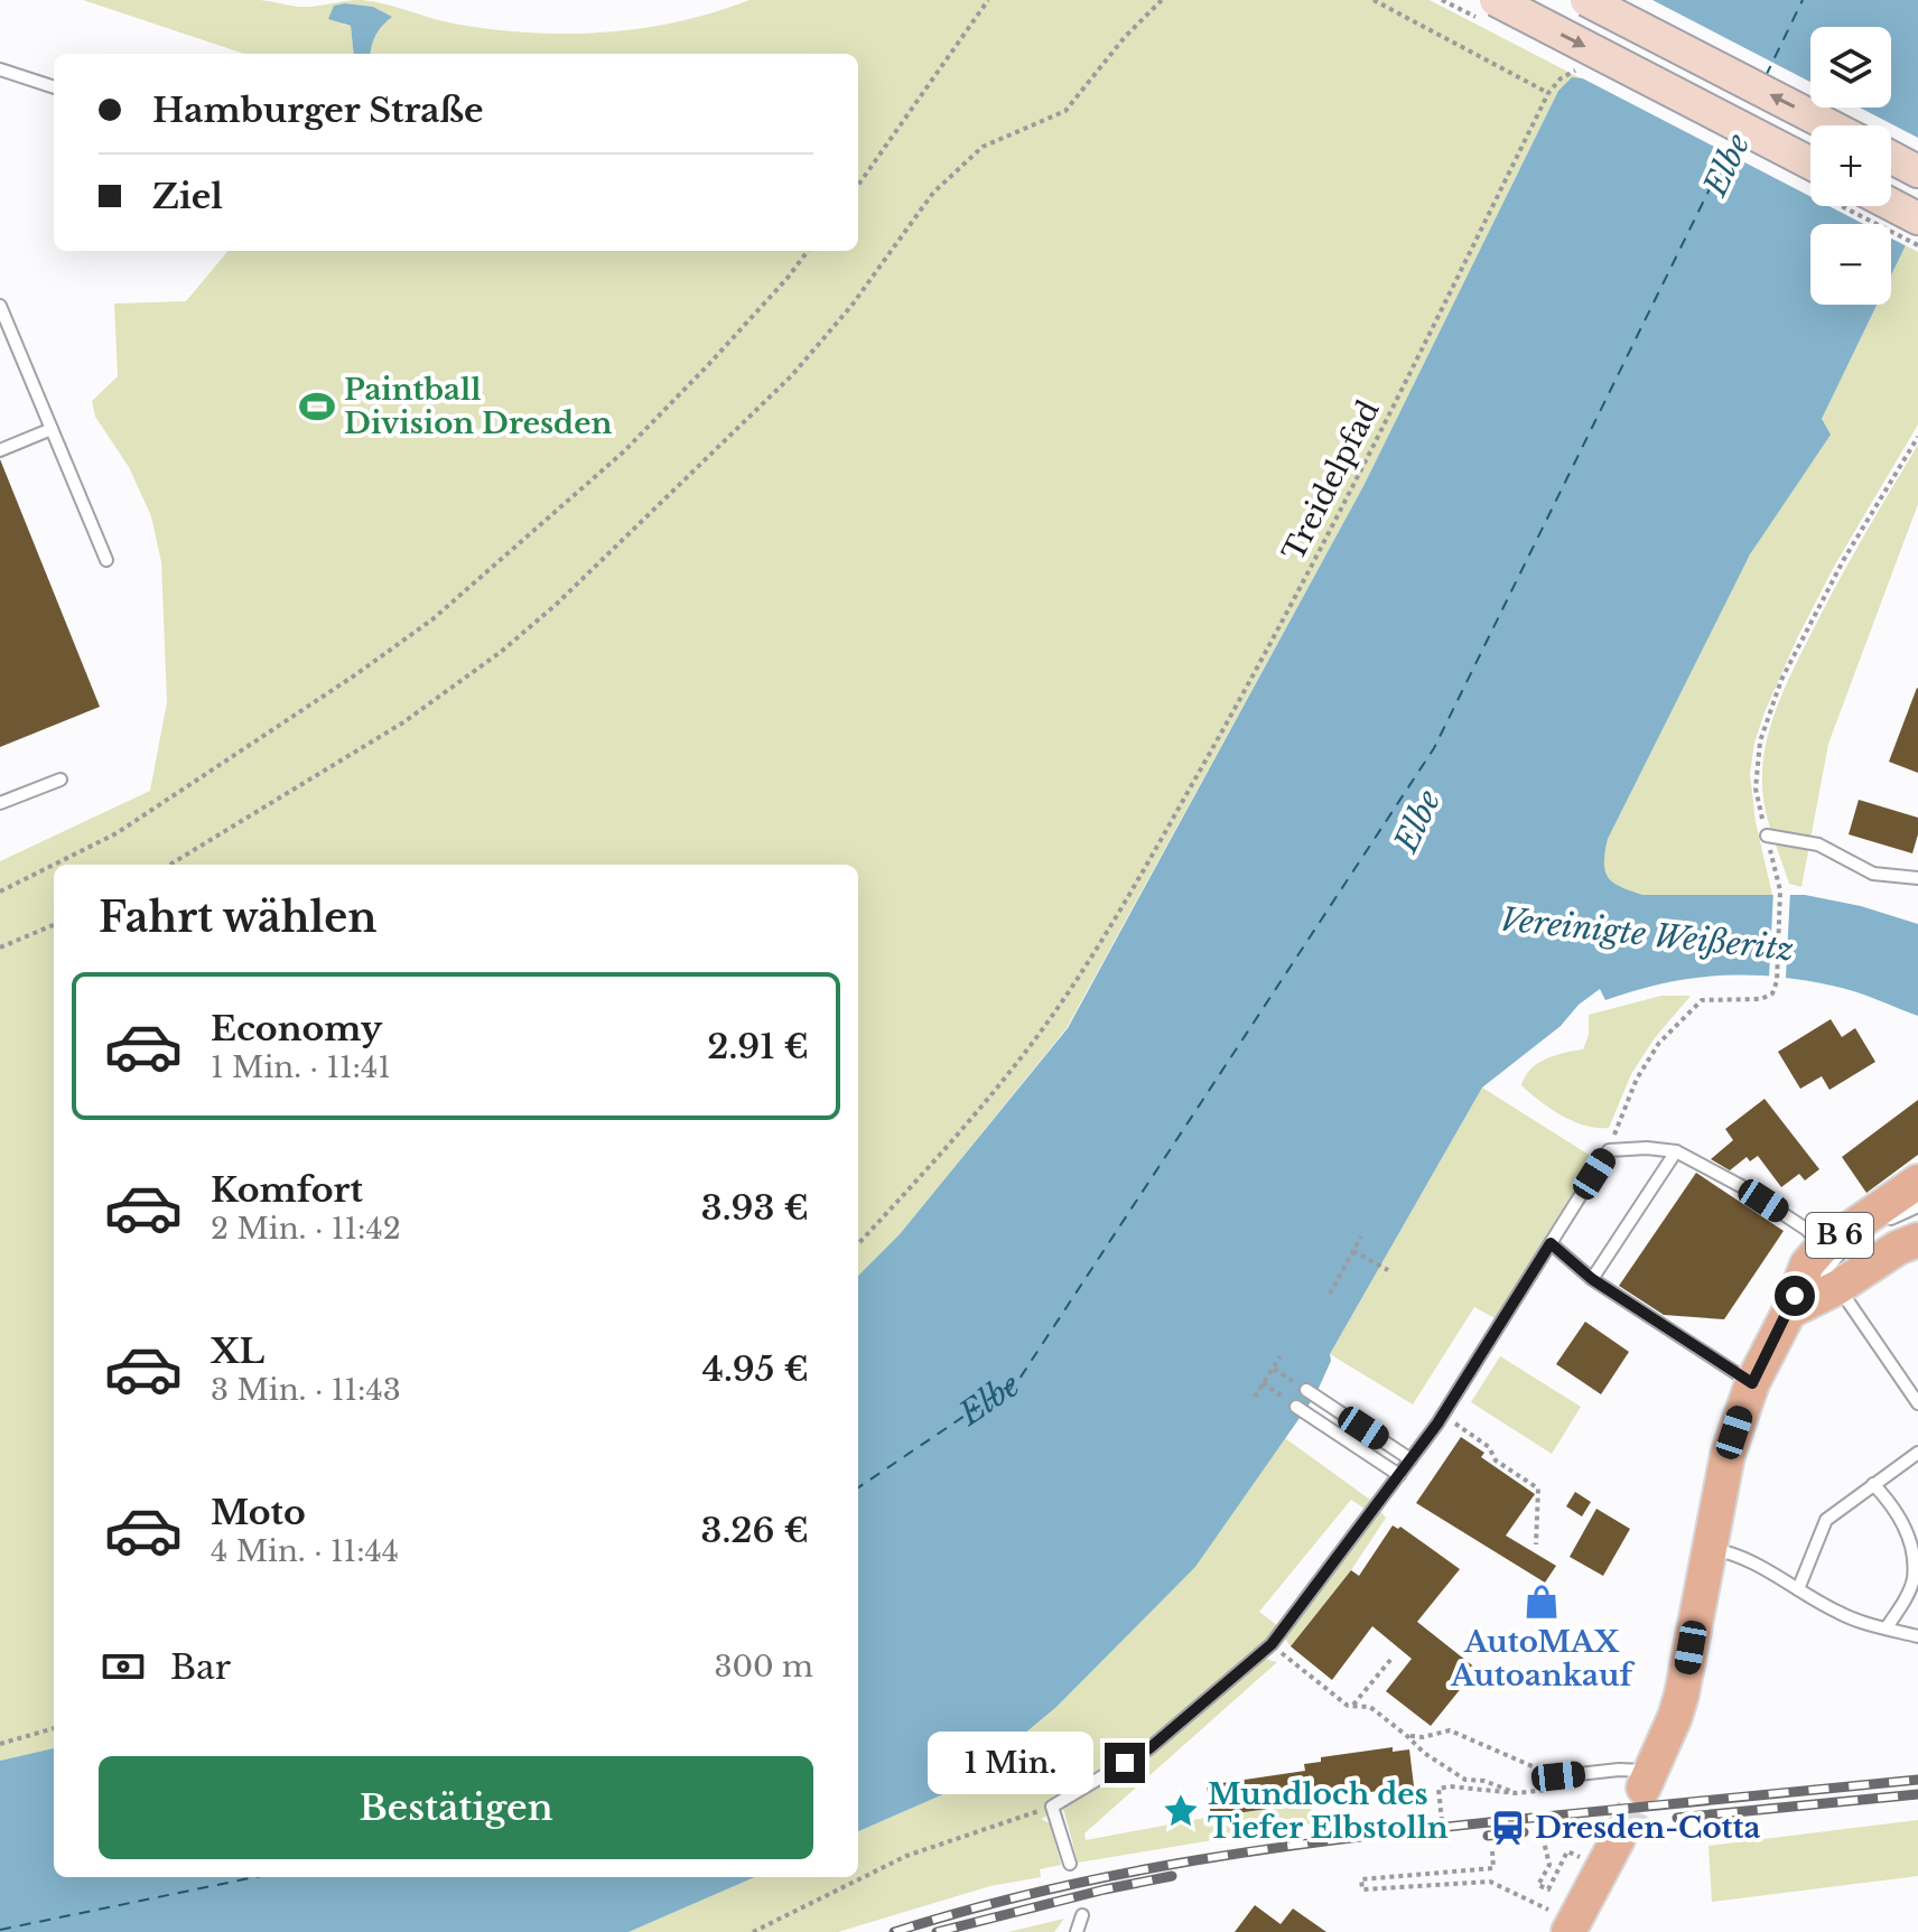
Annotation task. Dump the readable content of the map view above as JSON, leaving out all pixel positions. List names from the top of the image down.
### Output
{
  "streets": {
    "main road": ["B 6"],
    "path": ["Treidelpfad"]
  },
  "water": ["Elbe", "Vereinigte Weißeritz"],
  "places": {
    "sports": ["Paintball Division Dresden"],
    "shop": ["AutoMAX Autoankauf"],
    "place": ["Mundloch des Tiefer Elbstolln"],
    "station": ["Dresden-Cotta"]
  },
  "page": {
    "map_buttons": ["+", "−"],
    "banner": ["Hamburger Straße", "Ziel"],
    "heading": "Fahrt wählen",
    "list": [
      {
        "name": "Economy",
        "note": "1 Min. · 11:41",
        "value": "2.91 €"
      },
      {
        "name": "Komfort",
        "note": "2 Min. · 11:42",
        "value": "3.93 €"
      },
      {
        "name": "XL",
        "note": "3 Min. · 11:43",
        "value": "4.95 €"
      },
      {
        "name": "Moto",
        "note": "4 Min. · 11:44",
        "value": "3.26 €"
      }
    ],
    "pay": ["Bar", "300 m"],
    "bubble": "1 Min.",
    "buttons": "Bestätigen"
  }
}
